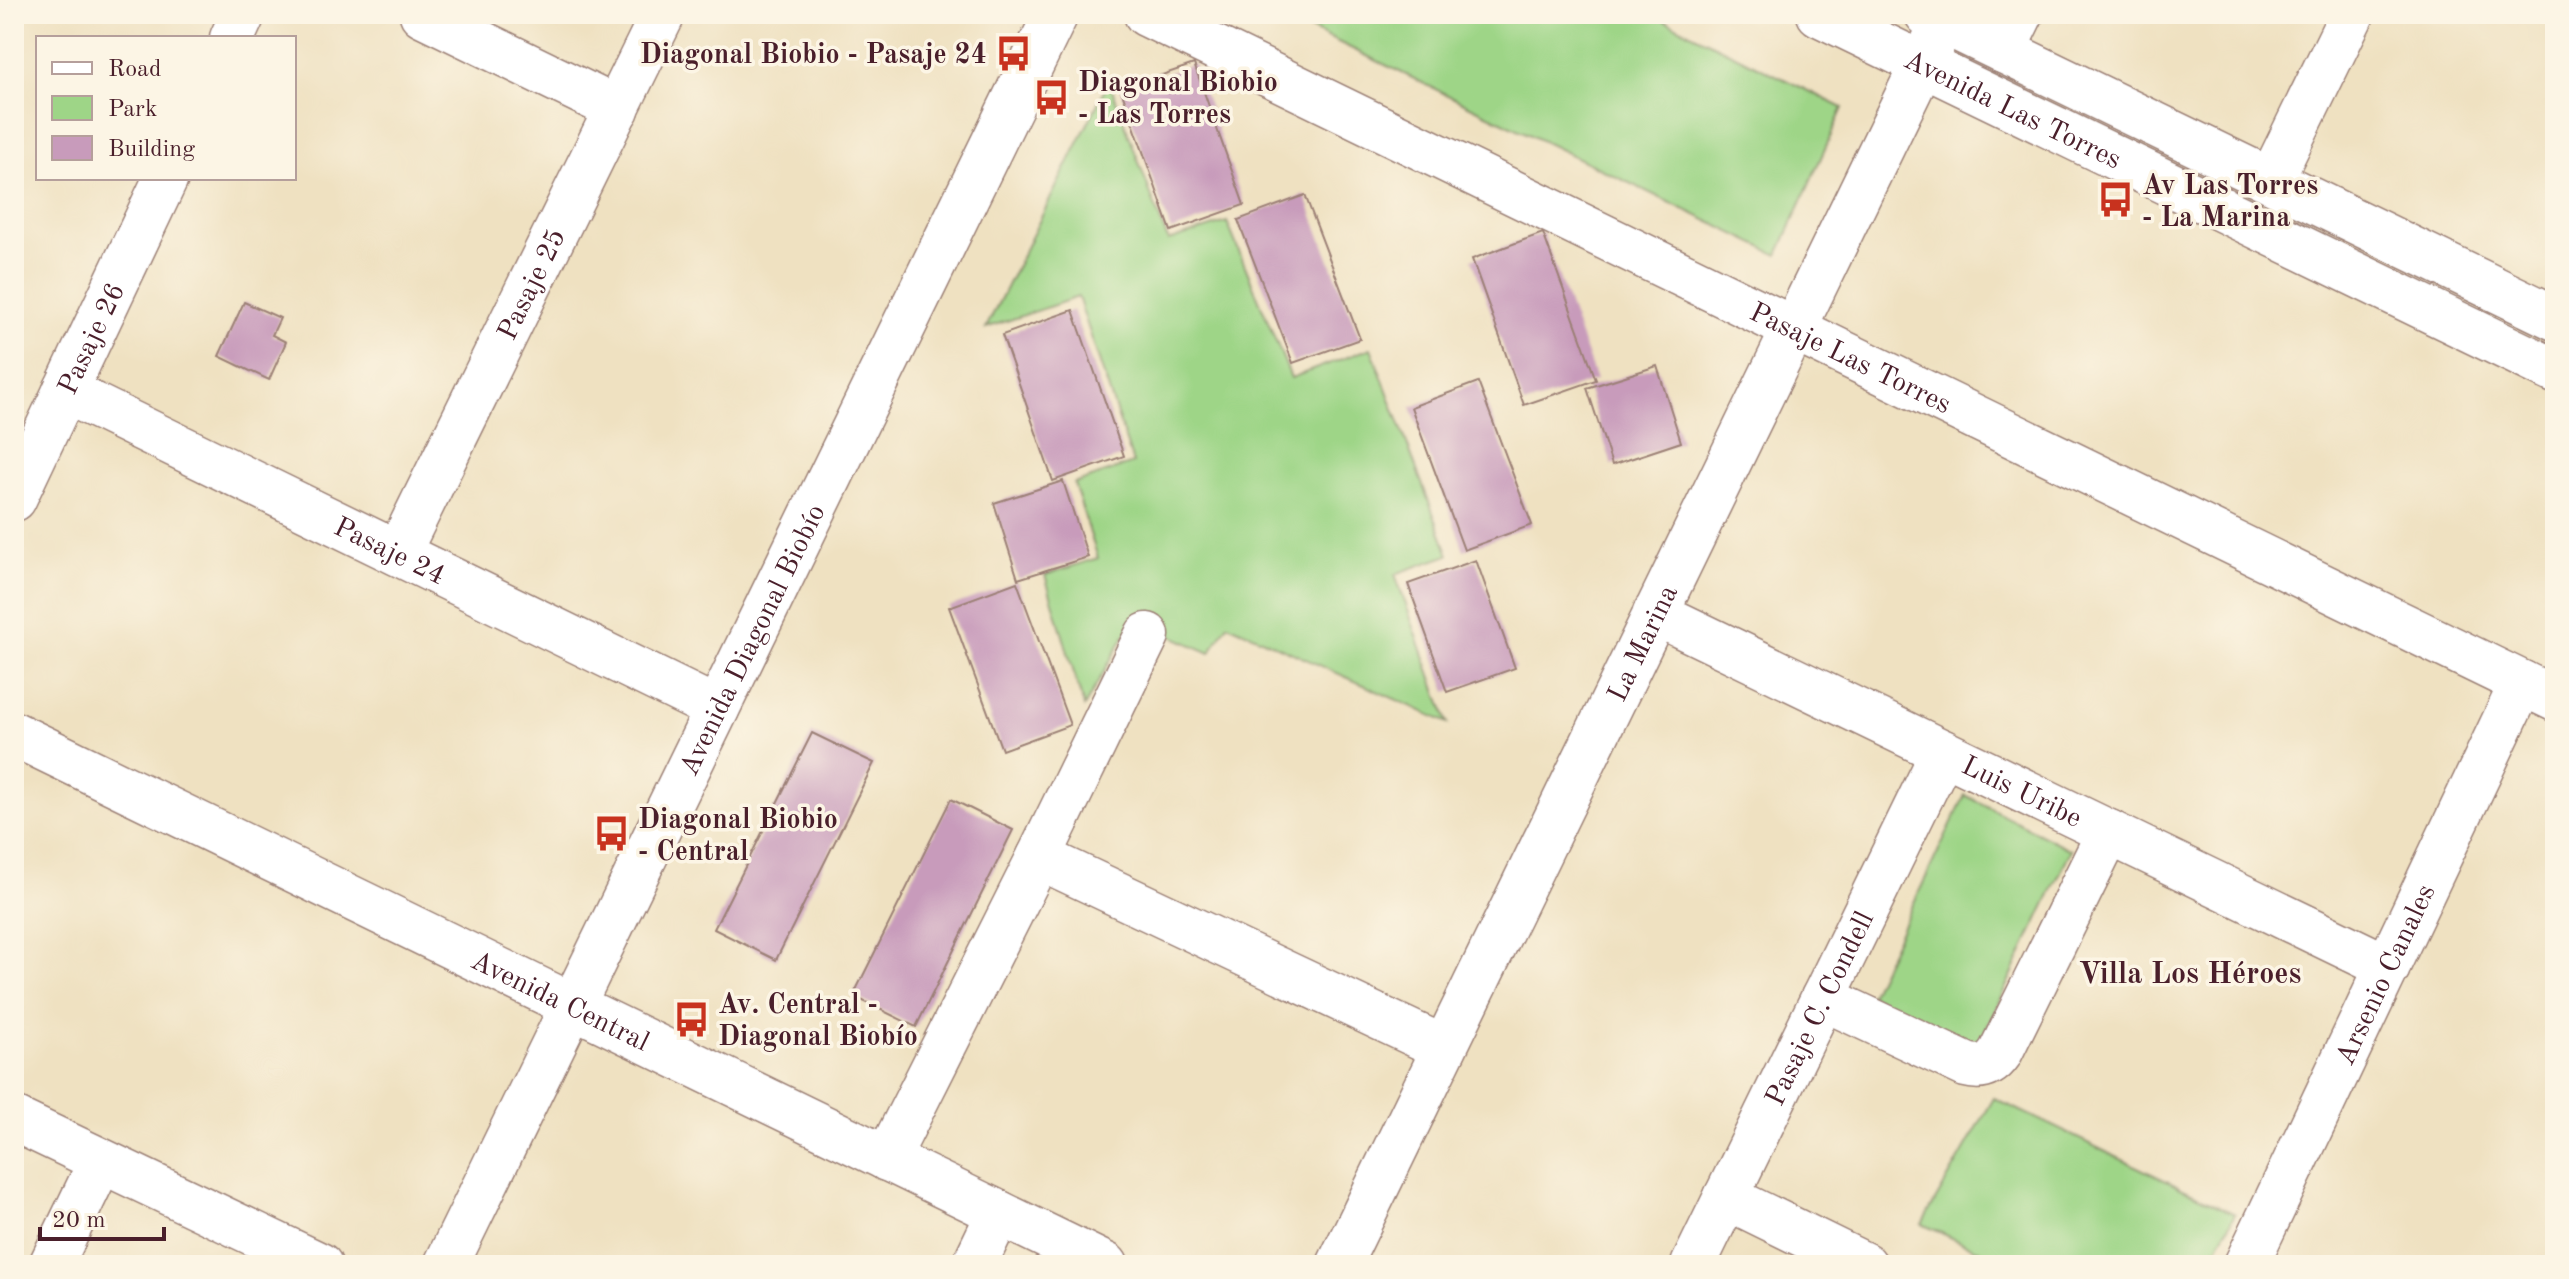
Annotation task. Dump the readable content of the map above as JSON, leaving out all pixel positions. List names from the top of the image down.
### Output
{
  "streets": {
    "street": [
      "Avenida Las Torres",
      "Pasaje 25",
      "Pasaje 26",
      "Pasaje Las Torres",
      "Pasaje 24",
      "Avenida Diagonal Biobío",
      "La Marina",
      "Luis Uribe",
      "Arsenio Canales",
      "Avenida Central",
      "Pasaje C. Condell"
    ]
  },
  "crossings": [
    ["Avenida Las Torres", "La Marina"],
    ["Pasaje 25", "Pasaje 24"],
    ["Pasaje 26", "Pasaje 24"],
    ["Pasaje Las Torres", "La Marina"],
    ["Pasaje Las Torres", "Arsenio Canales"],
    ["Pasaje 24", "Avenida Diagonal Biobío"],
    ["Avenida Diagonal Biobío", "Avenida Central"],
    ["La Marina", "Luis Uribe"],
    ["Luis Uribe", "Arsenio Canales"],
    ["Luis Uribe", "Pasaje C. Condell"]
  ],
  "districts": ["Villa Los Héroes"],
  "places": {
    "bus stop": [
      "Diagonal Biobio - Pasaje 24",
      "Diagonal Biobio - Las Torres",
      "Av Las Torres - La Marina",
      "Diagonal Biobio - Central",
      "Av. Central - Diagonal Biobío"
    ]
  },
  "legend": ["Road", "Park", "Building"],
  "scale_bar": "20 m"
}
